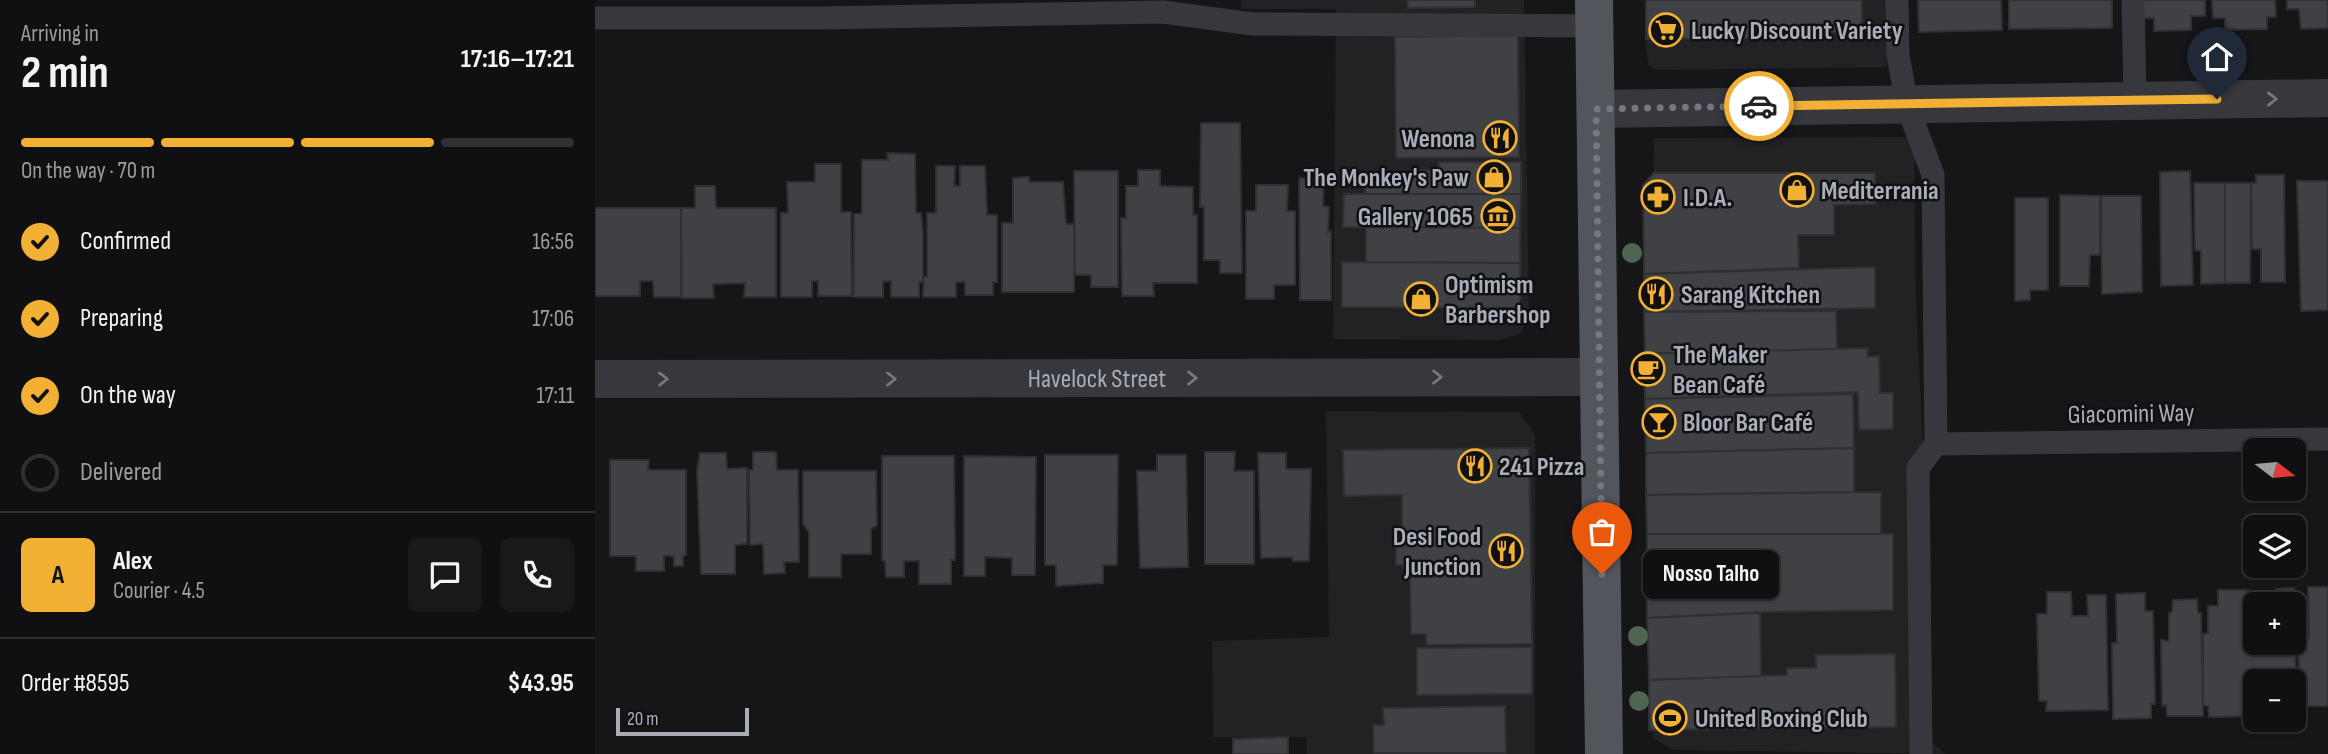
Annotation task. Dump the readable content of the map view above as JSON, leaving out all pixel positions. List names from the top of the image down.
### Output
{
  "streets": {
    "street": ["Havelock Street"],
    "lane": ["Giacomini Way"]
  },
  "one_way": ["Havelock Street"],
  "places": {
    "supermarket": ["Lucky Discount Variety"],
    "restaurant": [
      "Wenona",
      "Sarang Kitchen",
      "241 Pizza",
      "Desi Food Junction"
    ],
    "shop": ["The Monkey's Paw", "Mediterrania", "Optimism Barbershop"],
    "pharmacy": ["I.D.A."],
    "museum": ["Gallery 1065"],
    "cafe": ["The Maker Bean Café"],
    "bar": ["Bloor Bar Café"],
    "other": ["Nosso Talho"],
    "sports": ["United Boxing Club"]
  },
  "scale_bar": "20 m",
  "north": "right",
  "page": {
    "heading": ["2 min", "Arriving in", "17:16–17:21"],
    "panel": [
      "Alex",
      "Courier · 4.5",
      "Order #8595",
      "$43.95"
    ],
    "bar": "On the way · 70 m",
    "list": [
      ["Confirmed", "16:56"],
      ["Preparing", "17:06"],
      ["On the way", "17:11"],
      "Delivered"
    ],
    "map_buttons": ["+", "−"],
    "round": "A",
    "bubble": "Nosso Talho",
    "scale": "20 m"
  }
}
